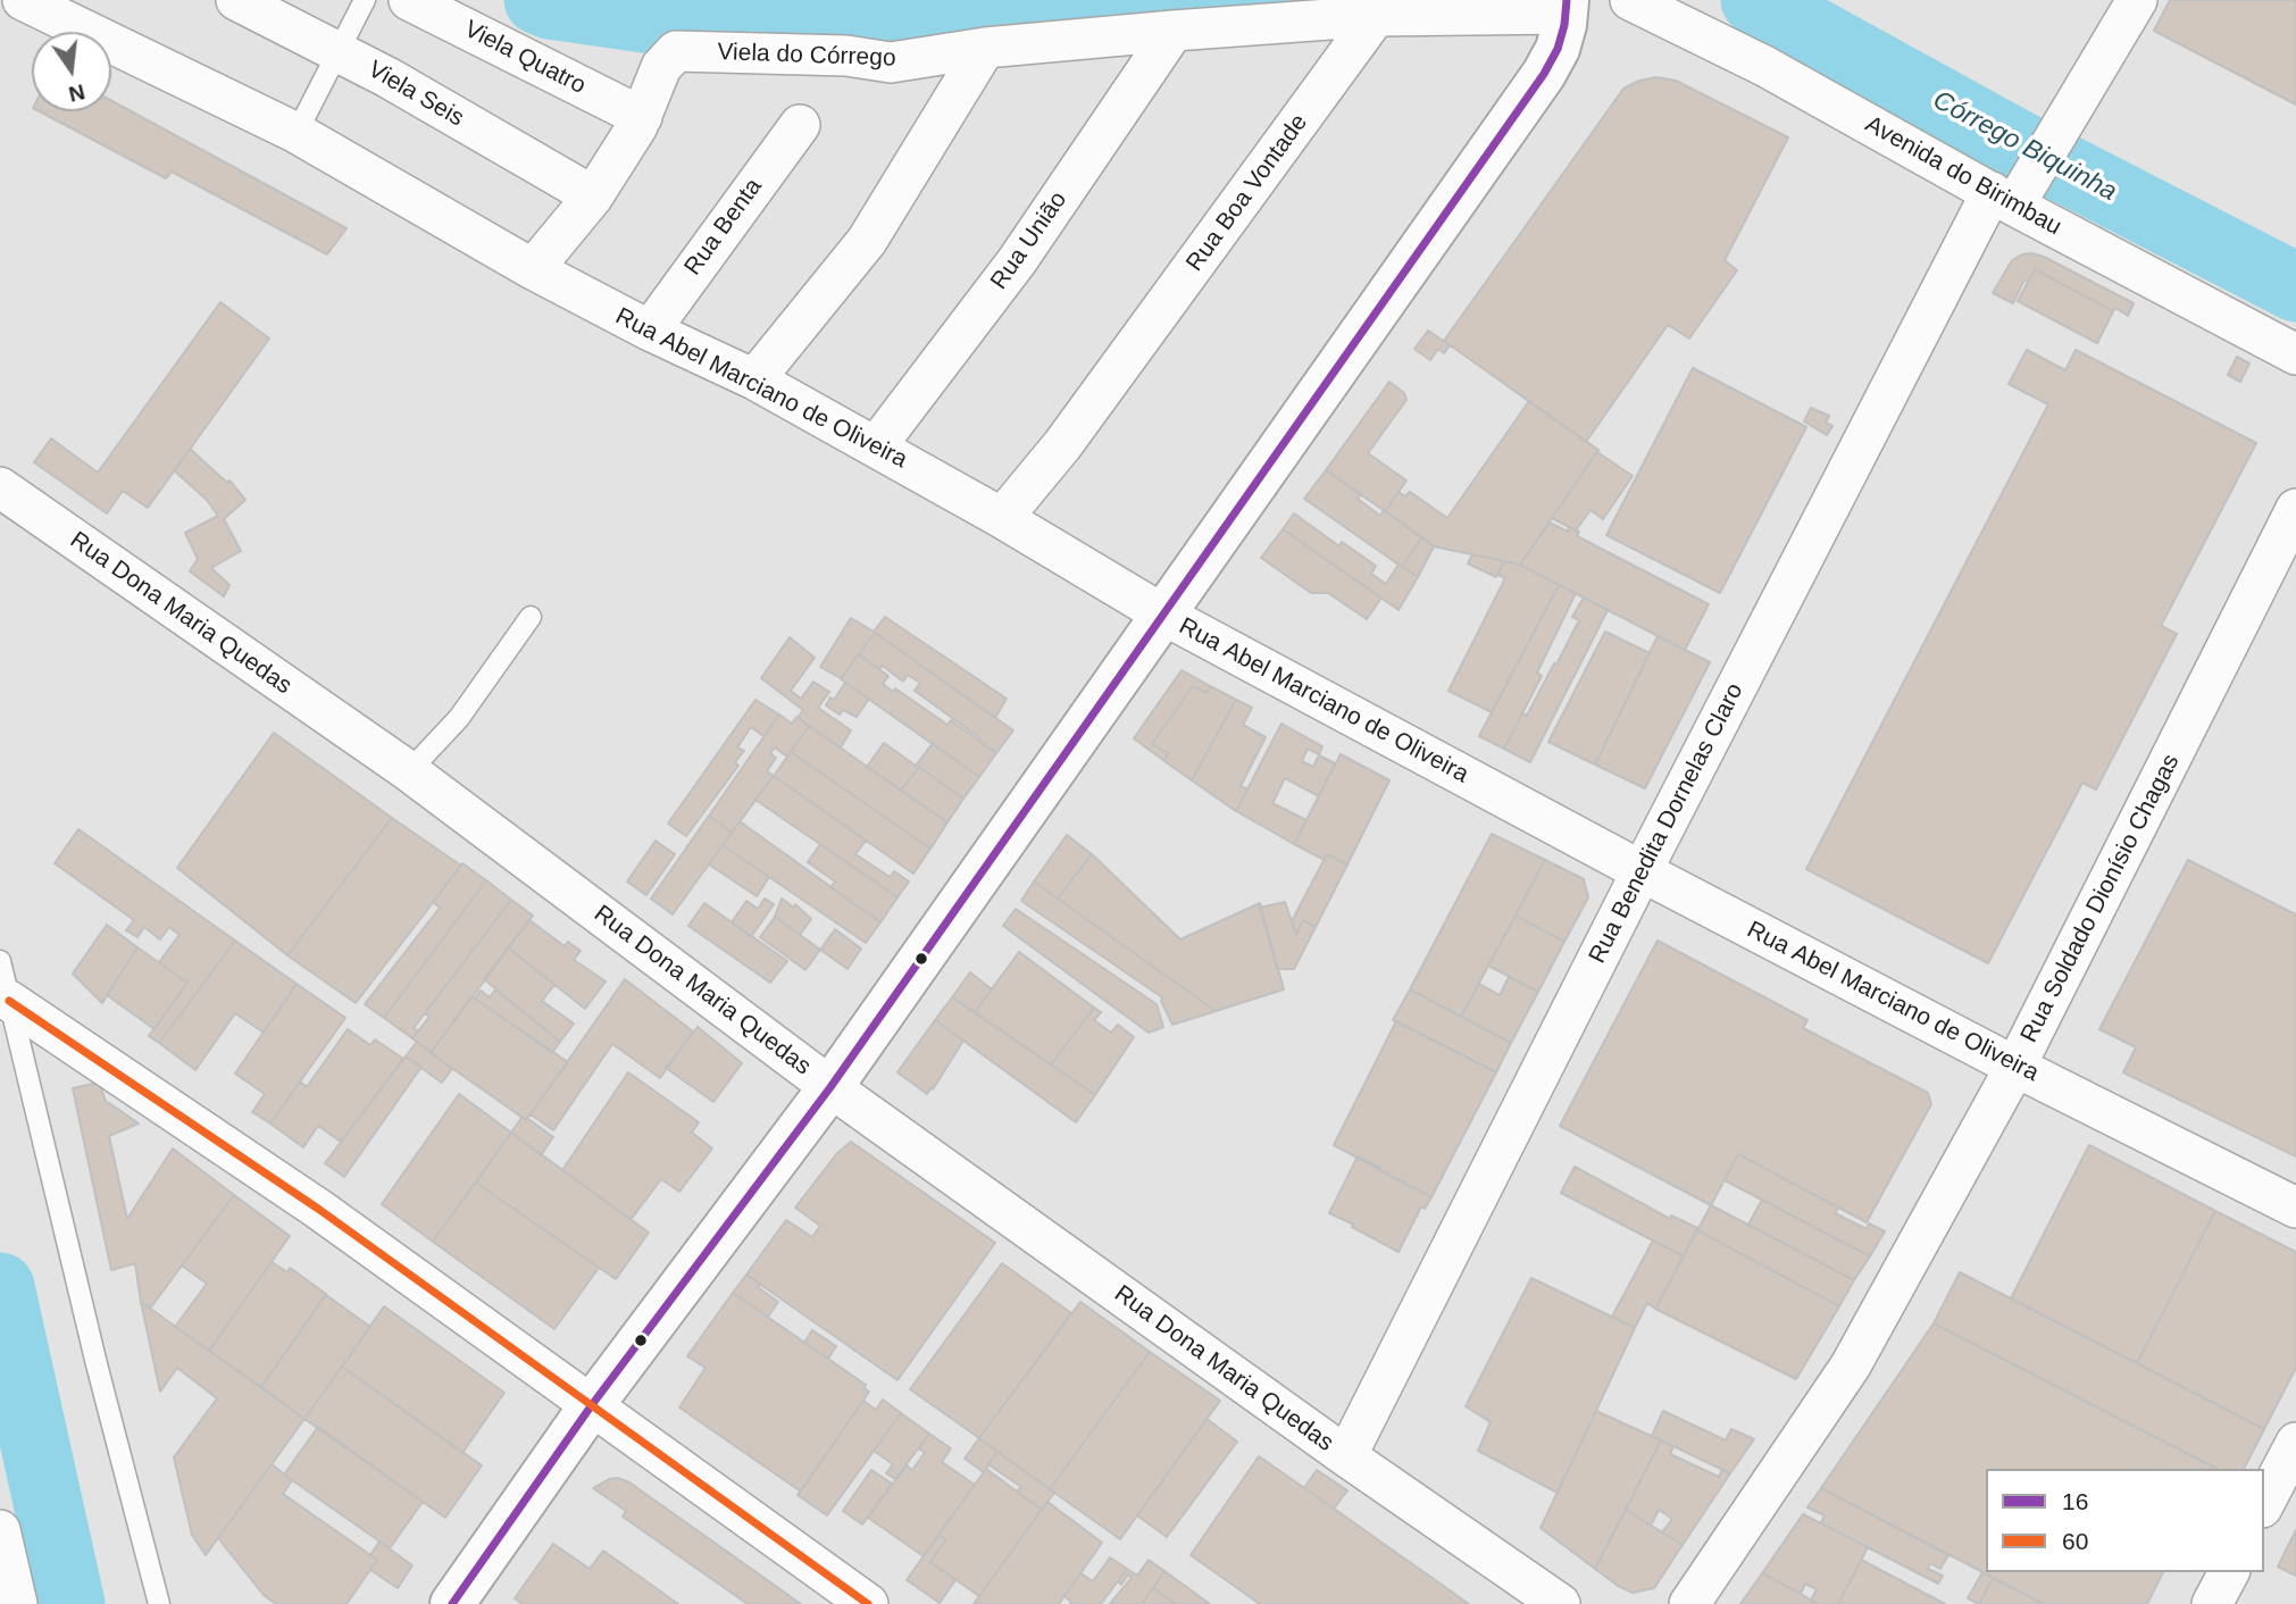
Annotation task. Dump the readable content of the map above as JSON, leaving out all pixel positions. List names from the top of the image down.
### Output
{
  "streets": {
    "street": [
      "Viela do Córrego",
      "Viela Quatro",
      "Viela Seis",
      "Avenida do Birimbau",
      "Rua Boa Vontade",
      "Rua Benta",
      "Rua União",
      "Rua Abel Marciano de Oliveira",
      "Rua Dona Maria Quedas",
      "Rua Benedita Dornelas Claro",
      "Rua Soldado Dionísio Chagas"
    ]
  },
  "crossings": [
    ["Viela do Córrego", "Viela Quatro"],
    ["Viela do Córrego", "Rua Boa Vontade"],
    ["Viela do Córrego", "Rua União"],
    ["Avenida do Birimbau", "Rua Benedita Dornelas Claro"],
    ["Rua Boa Vontade", "Rua Abel Marciano de Oliveira"],
    ["Rua Benta", "Rua Abel Marciano de Oliveira"],
    ["Rua União", "Rua Abel Marciano de Oliveira"],
    ["Rua Abel Marciano de Oliveira", "Rua Benedita Dornelas Claro"],
    ["Rua Abel Marciano de Oliveira", "Rua Soldado Dionísio Chagas"],
    ["Rua Dona Maria Quedas", "Rua Benedita Dornelas Claro"]
  ],
  "water": ["Córrego Biquinha"],
  "lines": ["transit line 16", "transit line 60"],
  "legend": ["16", "60"],
  "north": "bottom"
}
